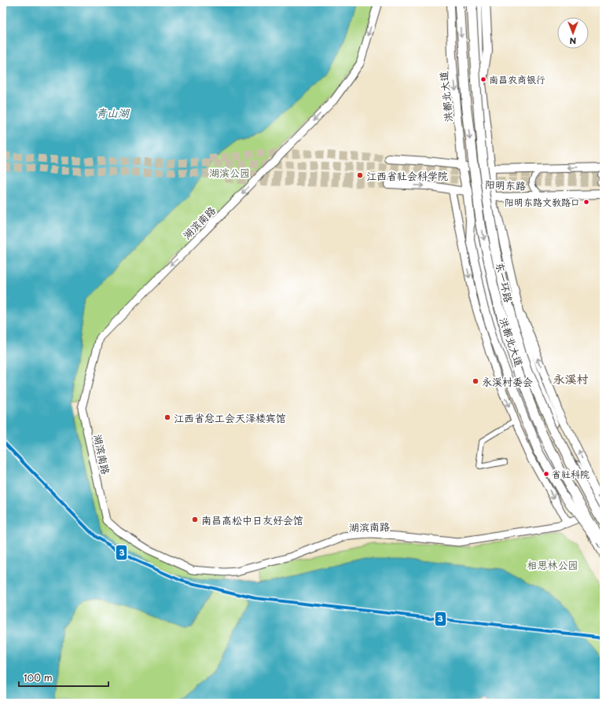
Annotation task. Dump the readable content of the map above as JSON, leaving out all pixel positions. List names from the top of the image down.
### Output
{
  "streets": {
    "highway": ["东一环路"],
    "main road": ["洪都北大道", "阳明东路"],
    "street": ["湖滨南路"]
  },
  "crossings": [
    ["洪都北大道", "阳明东路"],
    ["洪都北大道", "湖滨南路"]
  ],
  "districts": ["永溪村"],
  "water": ["青山湖"],
  "parks": ["湖滨公园", "相思林公园"],
  "places": [
    "南昌农商银行",
    "江西省社会科学院",
    "阳明东路文教路口",
    "永溪村委会",
    "江西省总工会天泽楼宾馆",
    "省社科院",
    "南昌高松中日友好会馆"
  ],
  "lines": ["transit line 3"],
  "scale_bar": "100 m",
  "north": "bottom"
}
